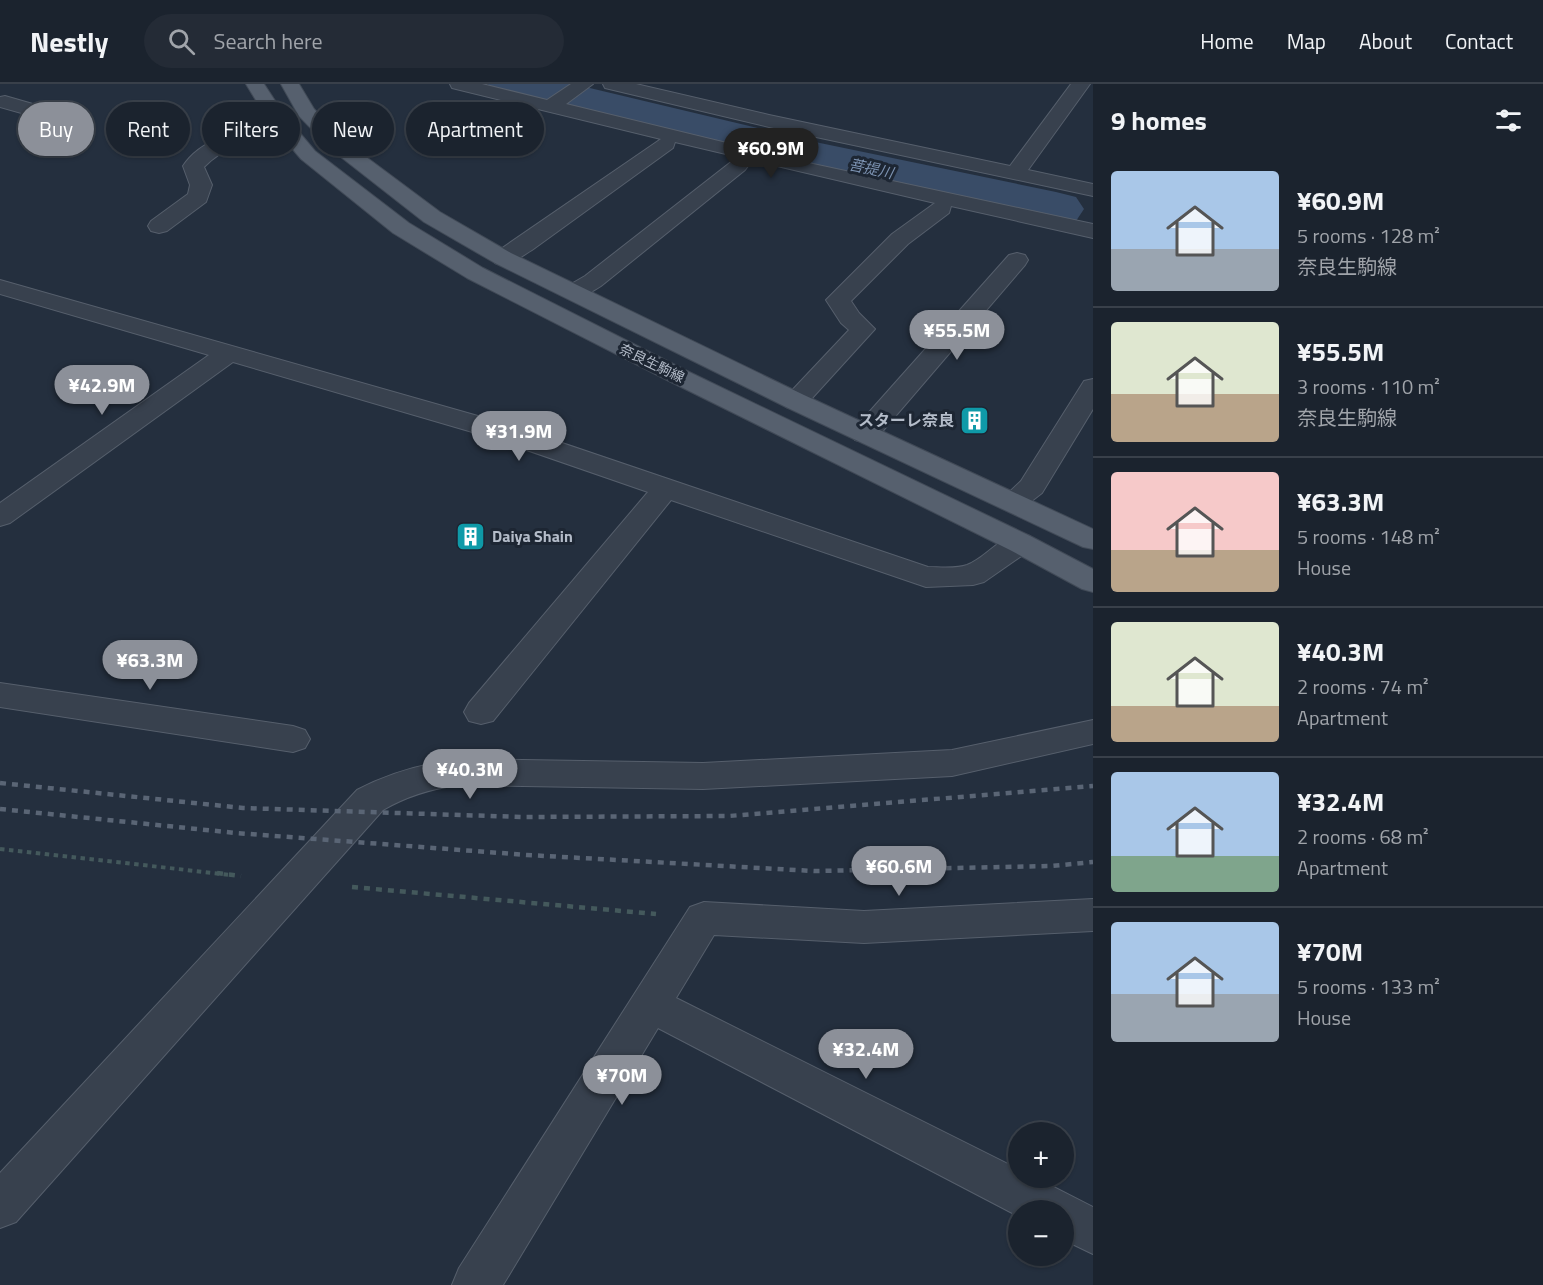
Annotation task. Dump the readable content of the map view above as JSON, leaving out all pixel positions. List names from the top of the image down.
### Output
{
  "streets": {
    "main road": ["奈良生駒線"]
  },
  "water": ["菩提川"],
  "places": {
    "building": ["スターレ奈良", "Daiya Shain"]
  },
  "page": {
    "header": "Nestly",
    "search": "Search here",
    "nav": [
      "Home",
      "Map",
      "About",
      "Contact"
    ],
    "heading": "9 homes",
    "chip": [
      "Buy",
      "Rent",
      "Filters",
      "New",
      "Apartment"
    ],
    "price": [
      "¥60.9M",
      "¥55.5M",
      "¥42.9M",
      "¥31.9M",
      "¥63.3M",
      "¥40.3M",
      "¥60.6M",
      "¥32.4M",
      "¥70M"
    ],
    "list": [
      {
        "name": "¥60.9M",
        "note": "5 rooms · 128 m² · 奈良生駒線"
      },
      {
        "name": "¥55.5M",
        "note": "3 rooms · 110 m² · 奈良生駒線"
      },
      {
        "name": "¥63.3M",
        "note": "5 rooms · 148 m² · House"
      },
      {
        "name": "¥40.3M",
        "note": "2 rooms · 74 m² · Apartment"
      },
      {
        "name": "¥32.4M",
        "note": "2 rooms · 68 m² · Apartment"
      },
      {
        "name": "¥70M",
        "note": "5 rooms · 133 m² · House"
      }
    ],
    "map_buttons": ["+", "−"]
  }
}
